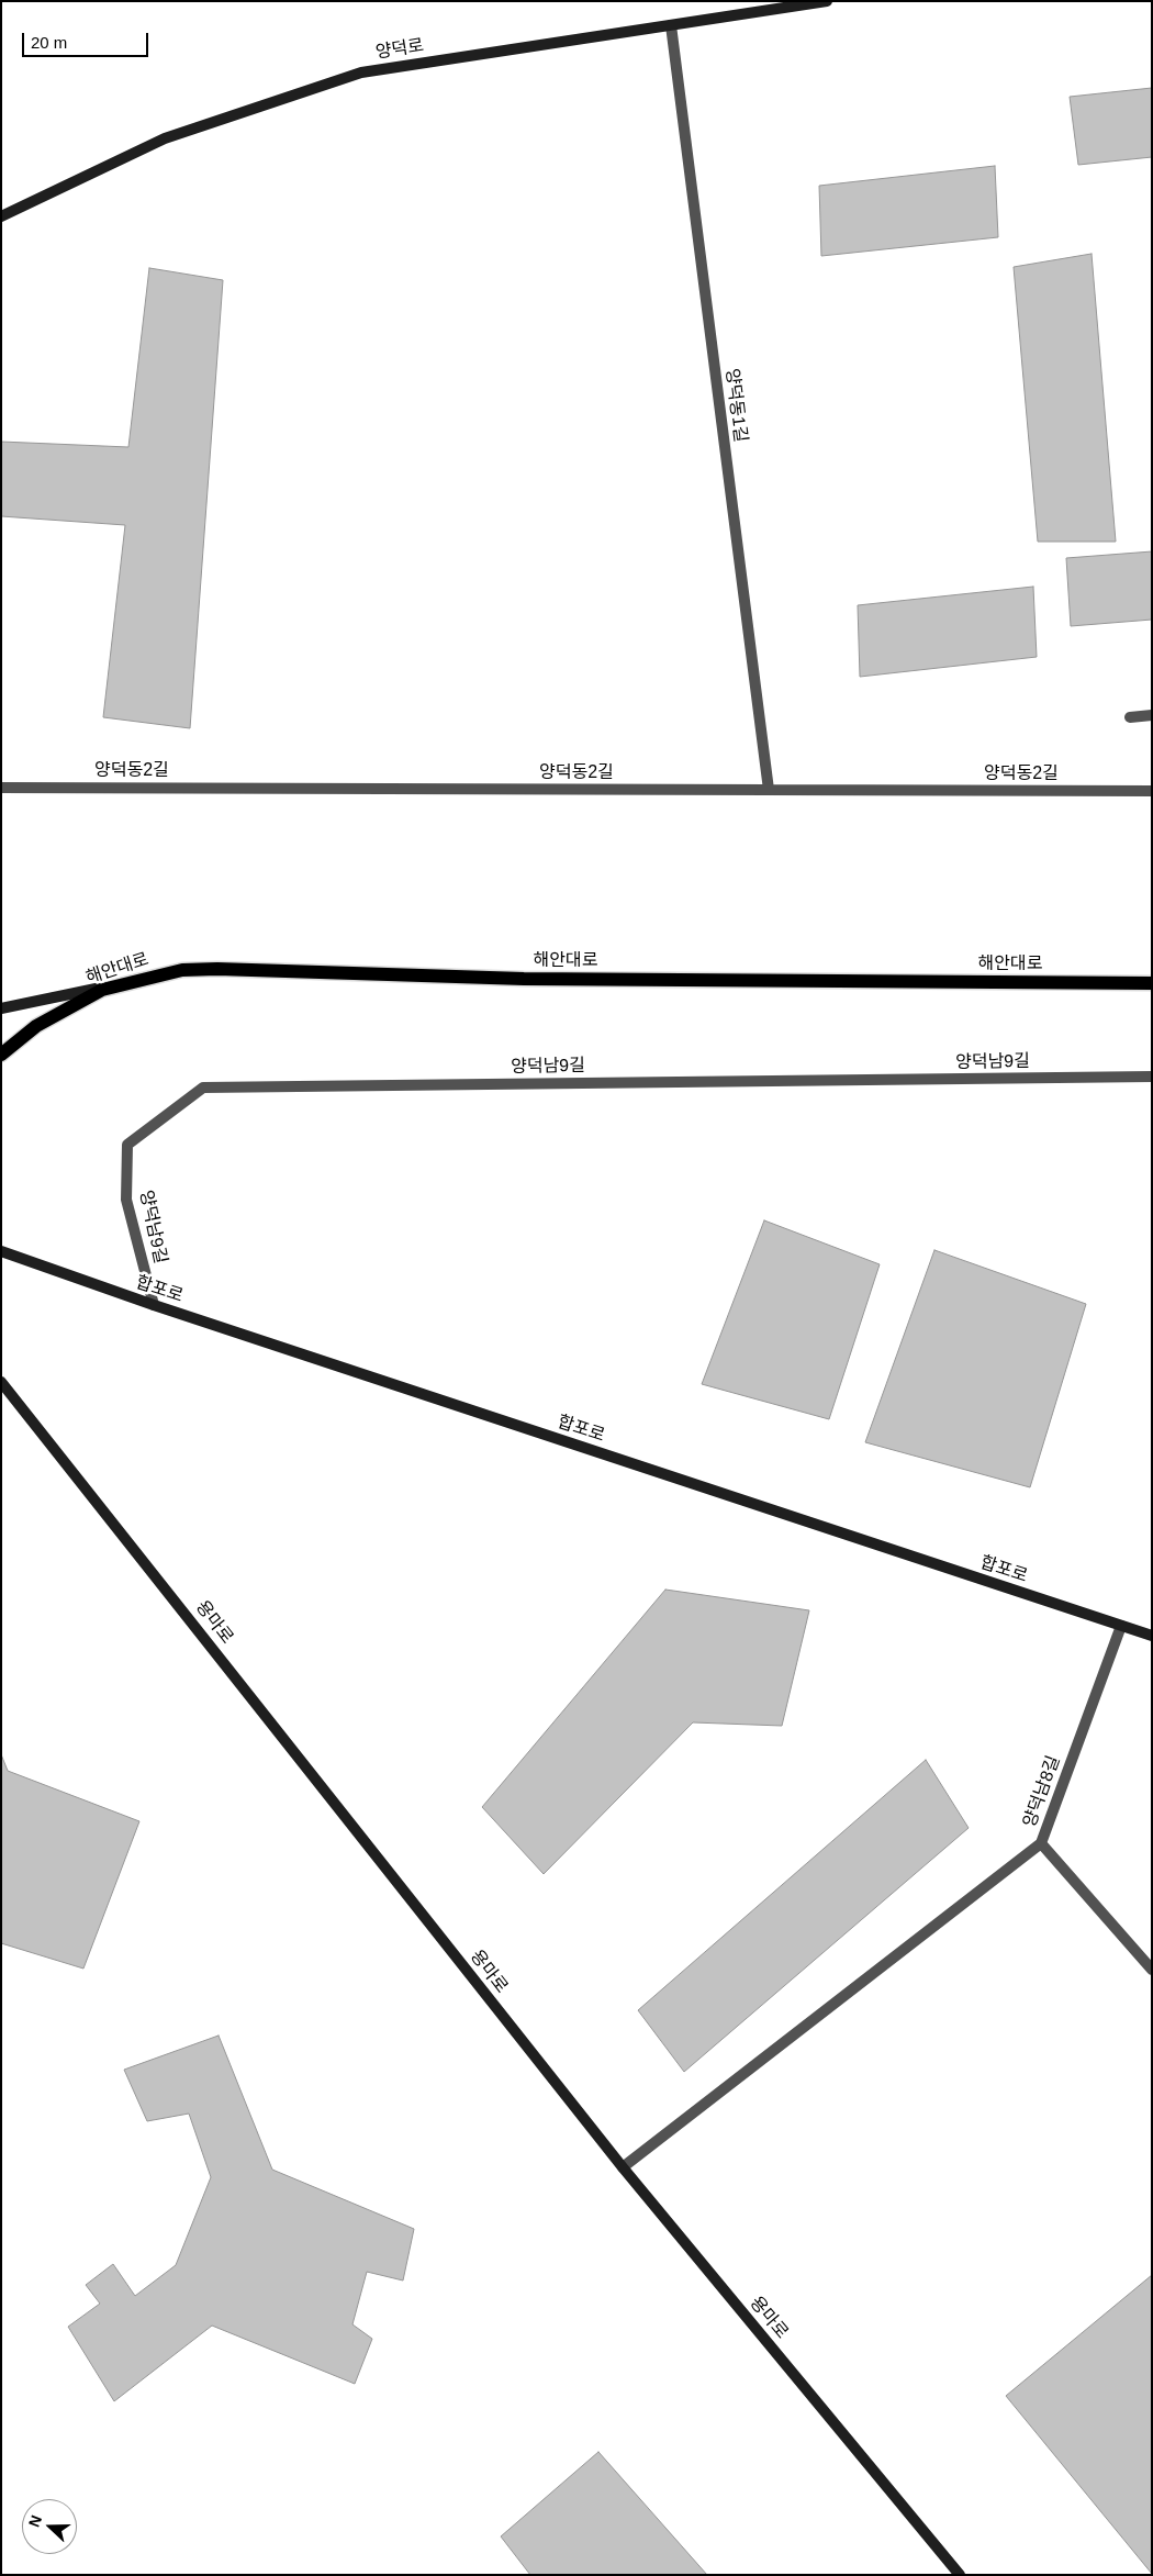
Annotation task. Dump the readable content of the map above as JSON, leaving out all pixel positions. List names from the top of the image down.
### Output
{
  "streets": {
    "main road": [
      "양덕로",
      "해안대로",
      "합포로",
      "용마로"
    ],
    "street": [
      "양덕동1길",
      "양덕동2길",
      "양덕남9길",
      "양덕남8길"
    ]
  },
  "crossings": [
    ["양덕로", "양덕동1길"],
    ["양덕동1길", "양덕동2길"],
    ["양덕남9길", "합포로"],
    ["합포로", "양덕남8길"]
  ],
  "scale_bar": "20 m",
  "north": "left"
}
